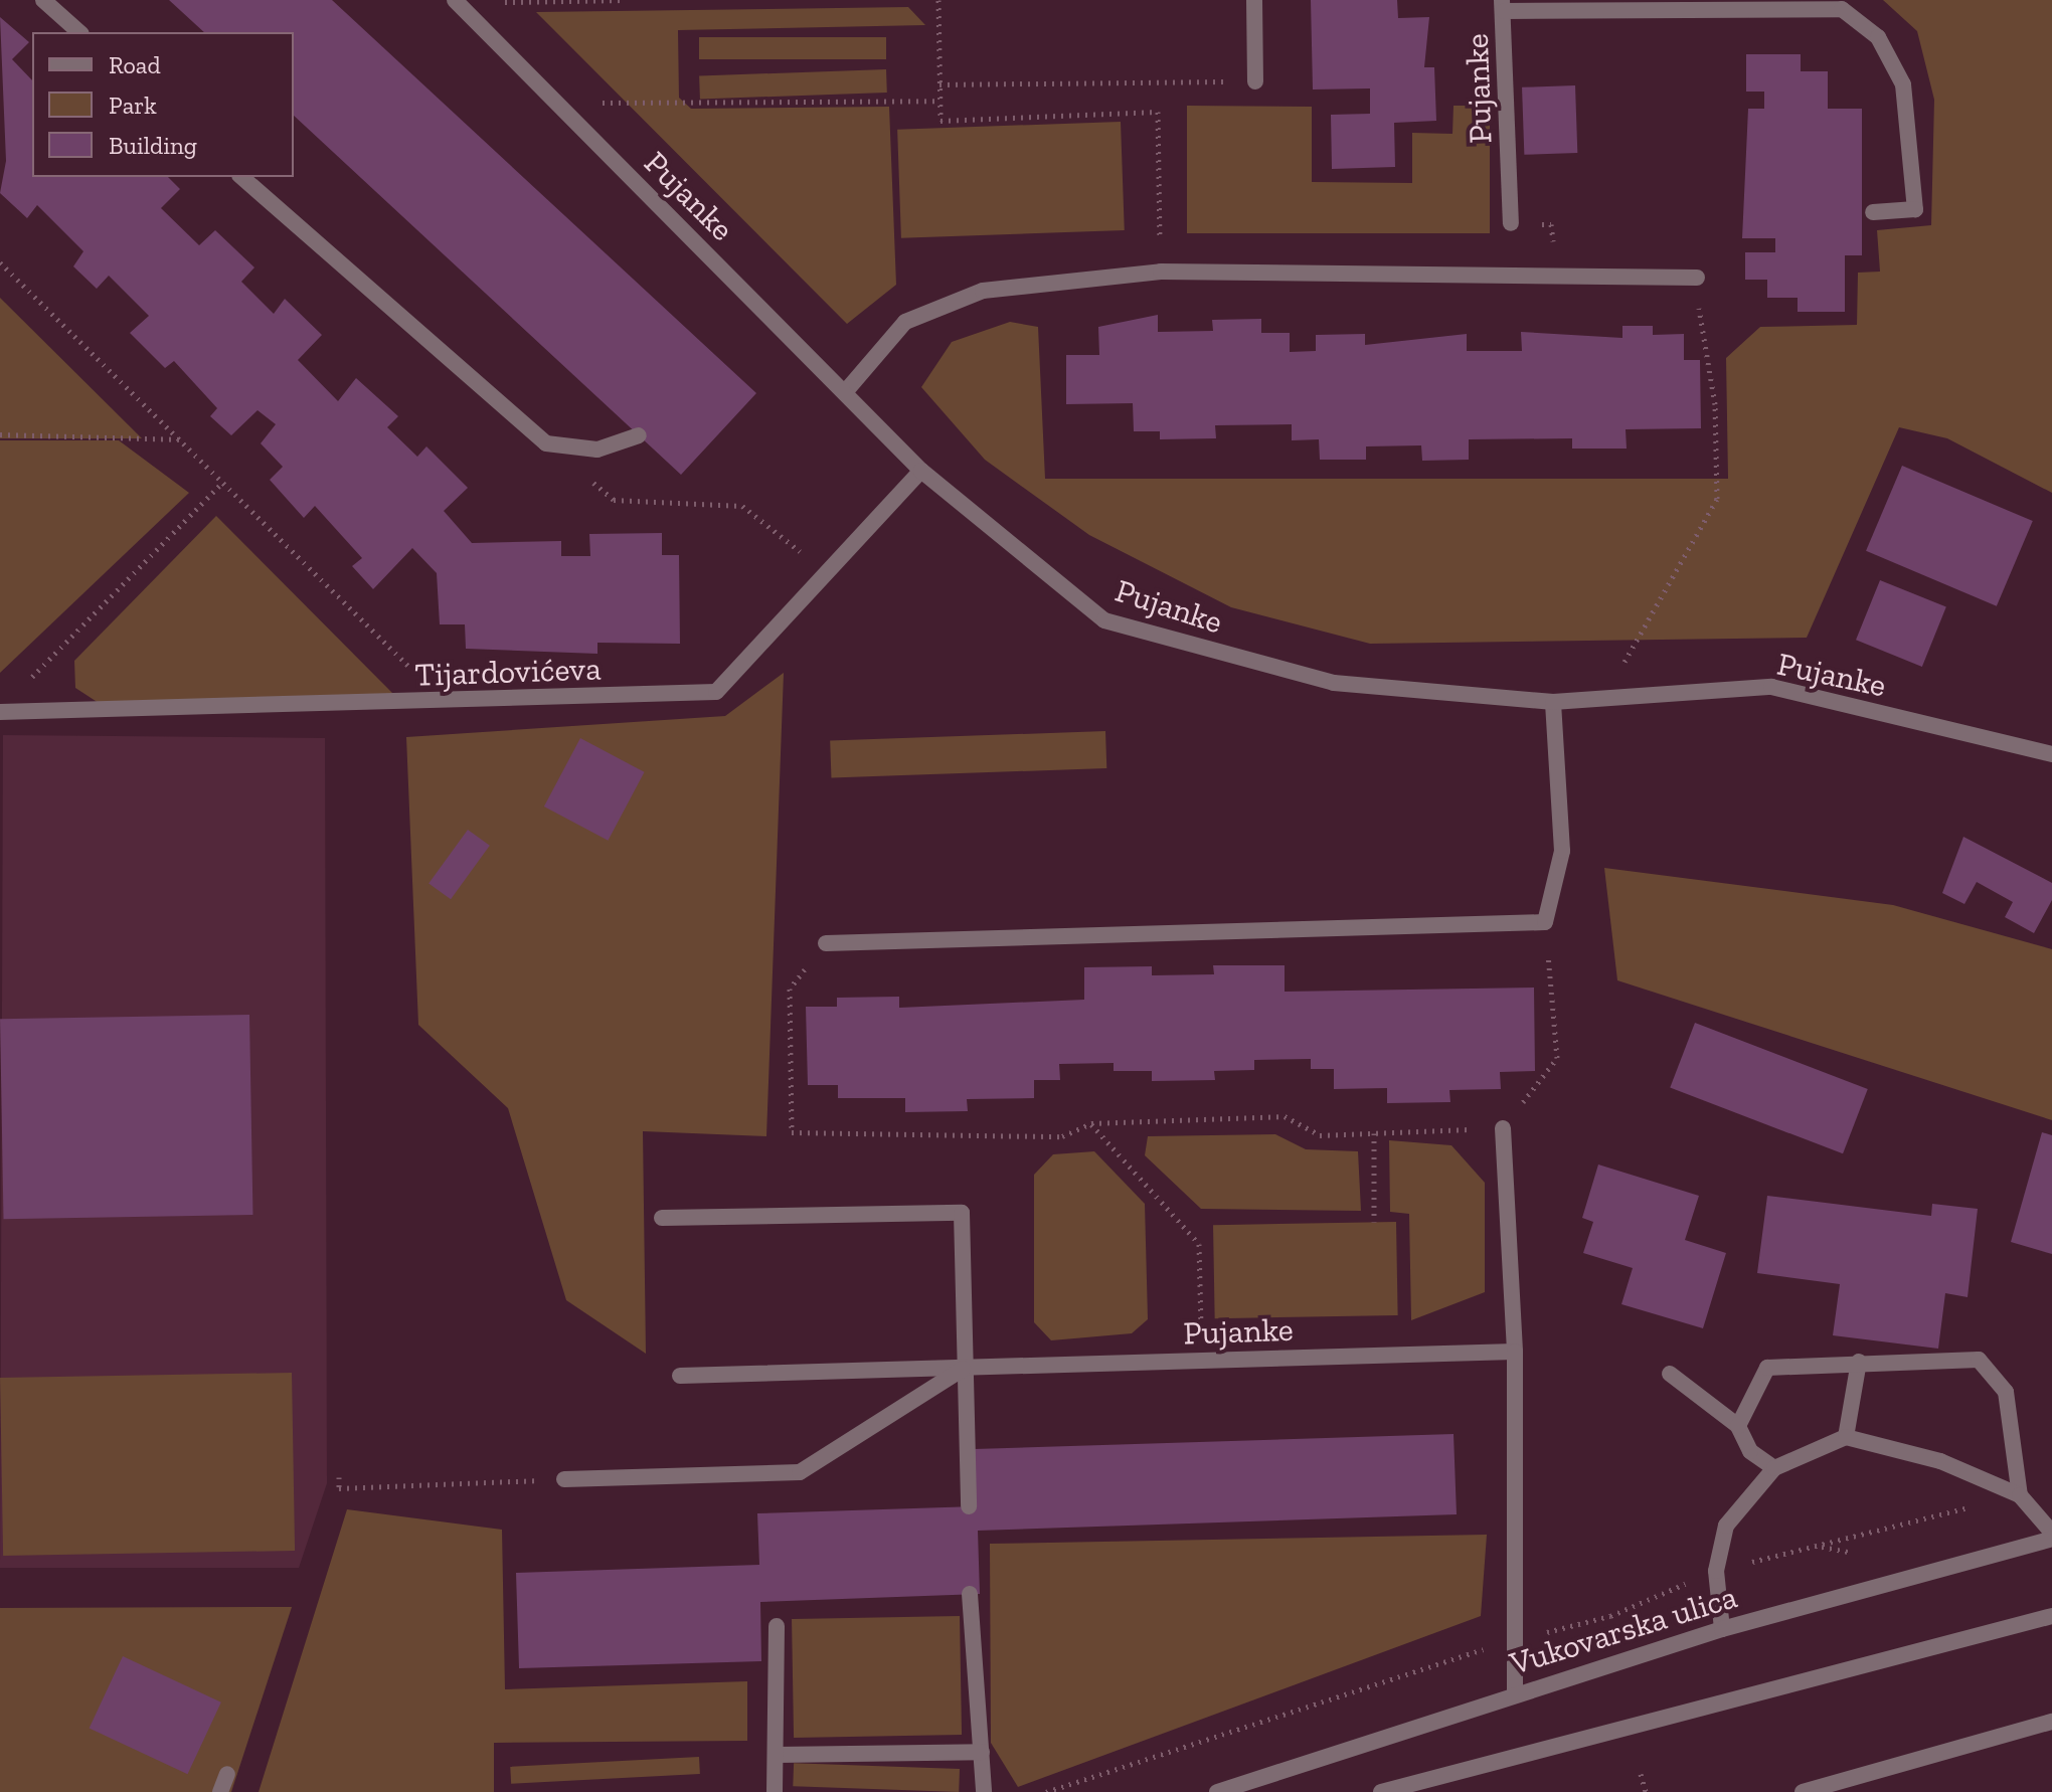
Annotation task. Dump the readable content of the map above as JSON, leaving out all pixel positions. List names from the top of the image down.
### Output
{
  "streets": {
    "street": ["Pujanke", "Tijardovićeva", "Vukovarska ulica"]
  },
  "crossings": [
    ["Pujanke", "Tijardovićeva"]
  ],
  "legend": ["Road", "Park", "Building"]
}
